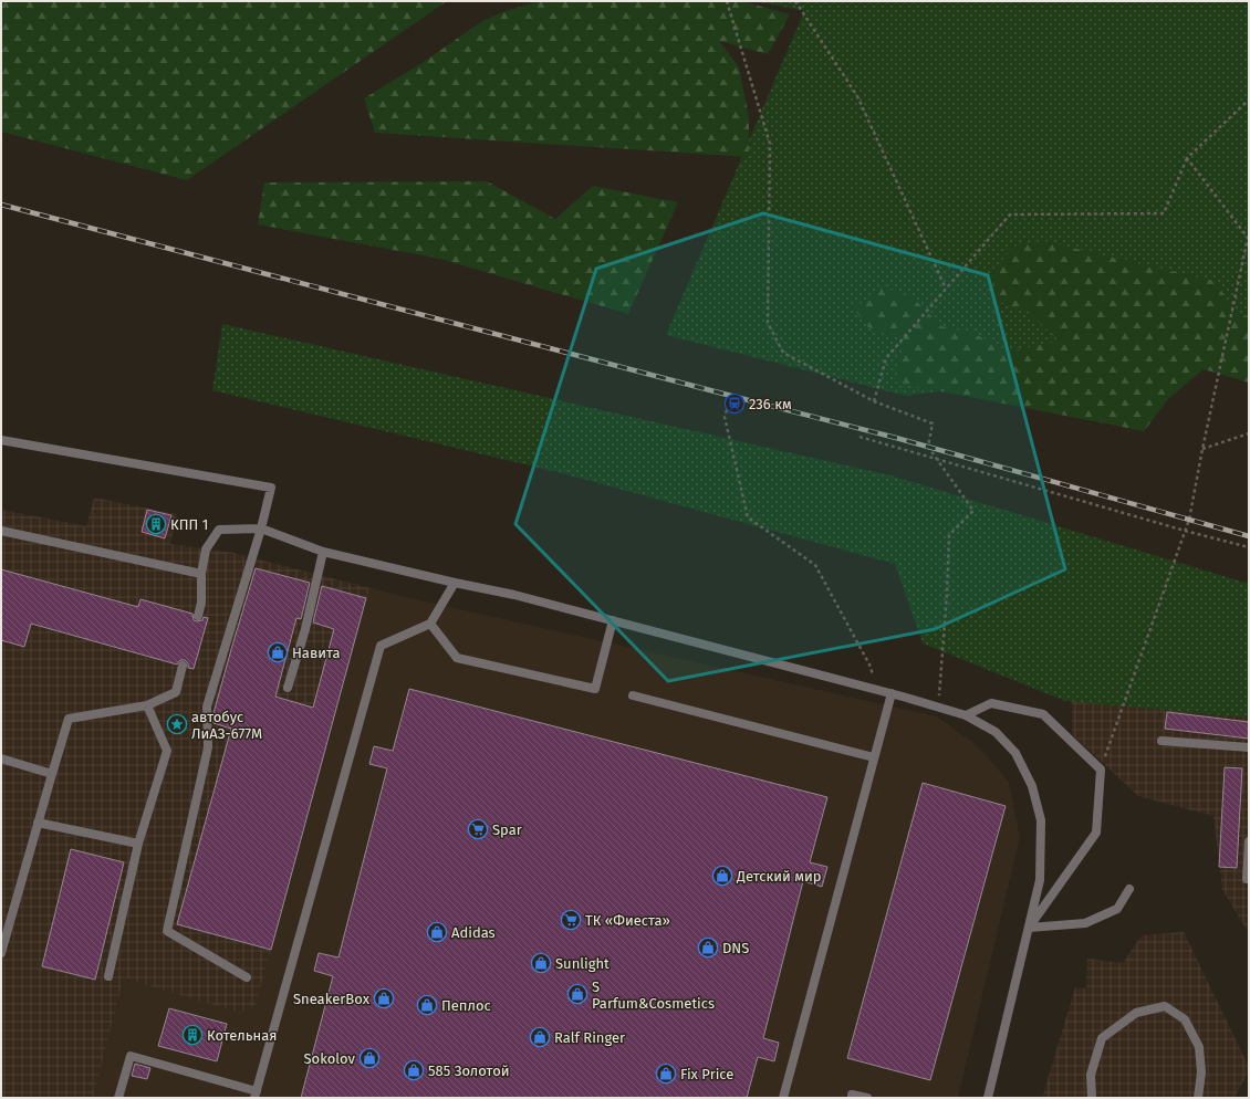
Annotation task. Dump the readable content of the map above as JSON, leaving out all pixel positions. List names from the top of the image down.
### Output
{
  "places": {
    "station": ["236 км"],
    "building": ["КПП 1", "Котельная"],
    "shop": [
      "Навита",
      "Детский мир",
      "Adidas",
      "DNS",
      "Sunlight",
      "S Parfum&Cosmetics",
      "SneakerBox",
      "Пеплос",
      "Ralf Ringer",
      "Sokolov",
      "585 Золотой",
      "Fix Price"
    ],
    "place": ["автобус ЛиАЗ-677М"],
    "supermarket": ["Spar", "ТК «Фиеста»"]
  }
}
